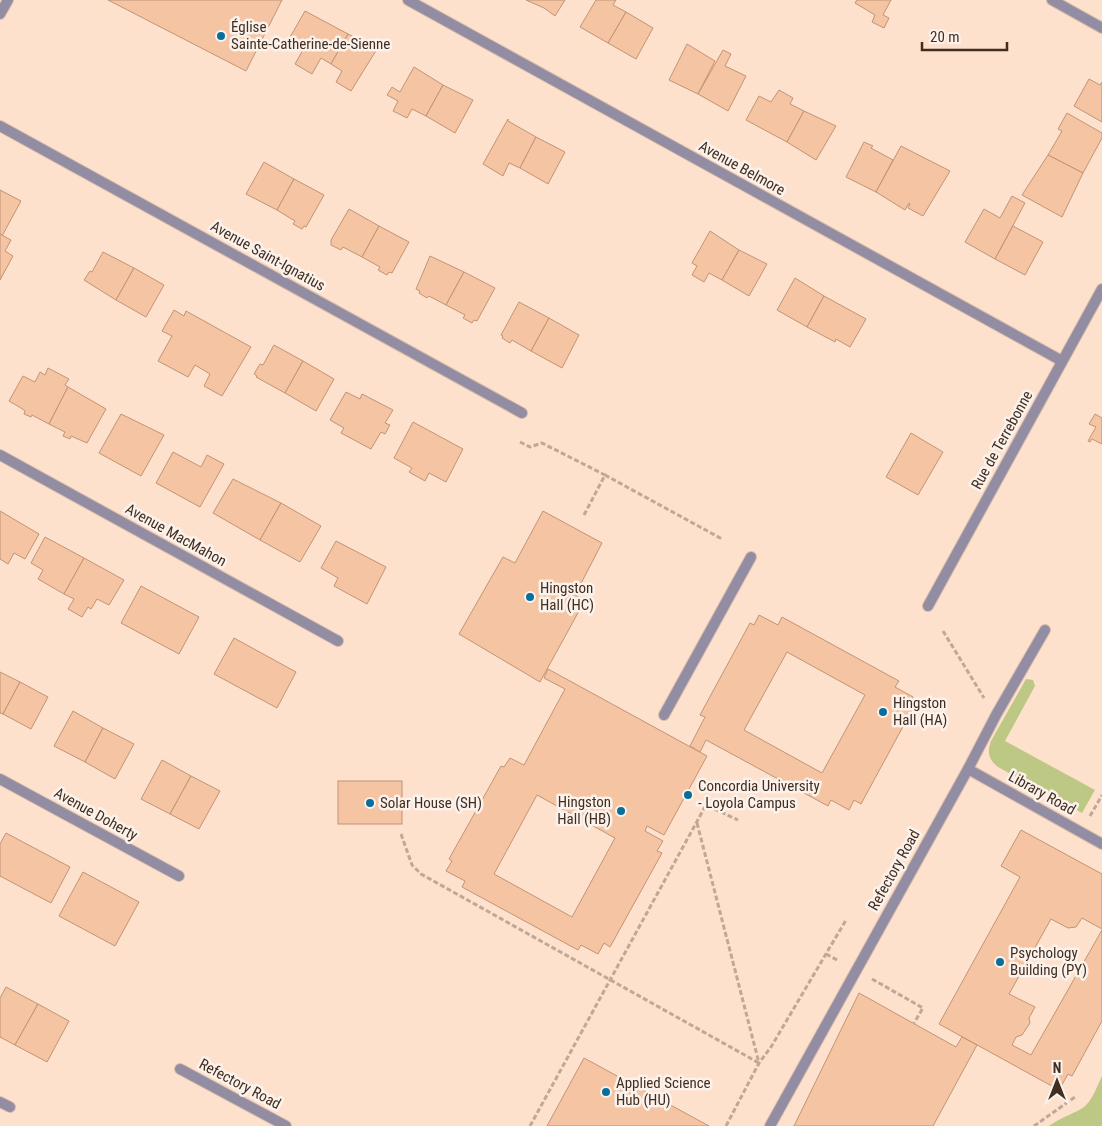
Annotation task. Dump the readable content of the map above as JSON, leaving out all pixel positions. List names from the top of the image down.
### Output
{
  "streets": {
    "street": [
      "Avenue Belmore",
      "Avenue Saint-Ignatius",
      "Rue de Terrebonne",
      "Avenue MacMahon",
      "Library Road",
      "Avenue Doherty",
      "Refectory Road"
    ]
  },
  "crossings": [
    ["Avenue Belmore", "Rue de Terrebonne"],
    ["Library Road", "Refectory Road"]
  ],
  "places": [
    "Église Sainte-Catherine-de-Sienne",
    "Hingston Hall (HC)",
    "Hingston Hall (HA)",
    "Concordia University - Loyola Campus",
    "Solar House (SH)",
    "Hingston Hall (HB)",
    "Psychology Building (PY)",
    "Applied Science Hub (HU)"
  ],
  "scale_bar": "20 m",
  "north": "top"
}
